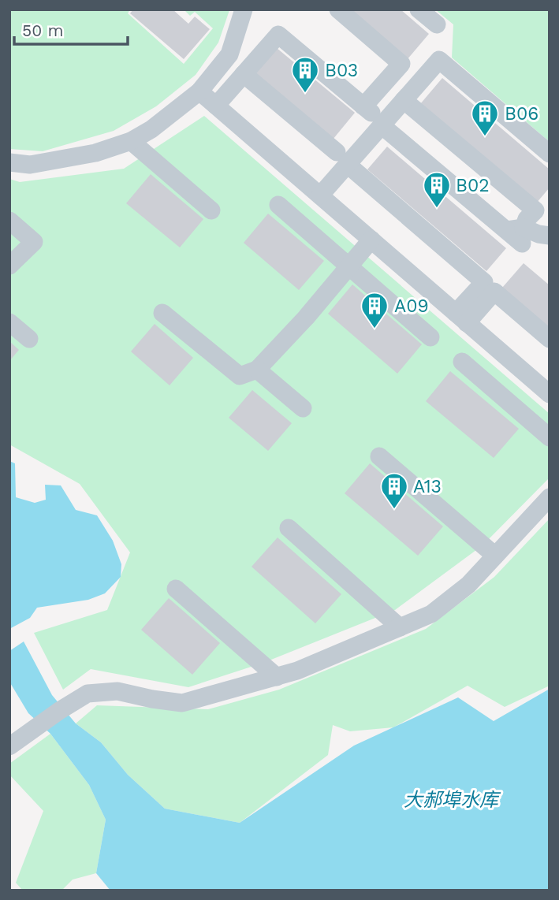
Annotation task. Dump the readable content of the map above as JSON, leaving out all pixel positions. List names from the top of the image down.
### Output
{
  "water": ["大郝埠水库"],
  "places": {
    "building": [
      "B03",
      "B06",
      "B02",
      "A09",
      "A13"
    ]
  },
  "scale_bar": "50 m"
}
